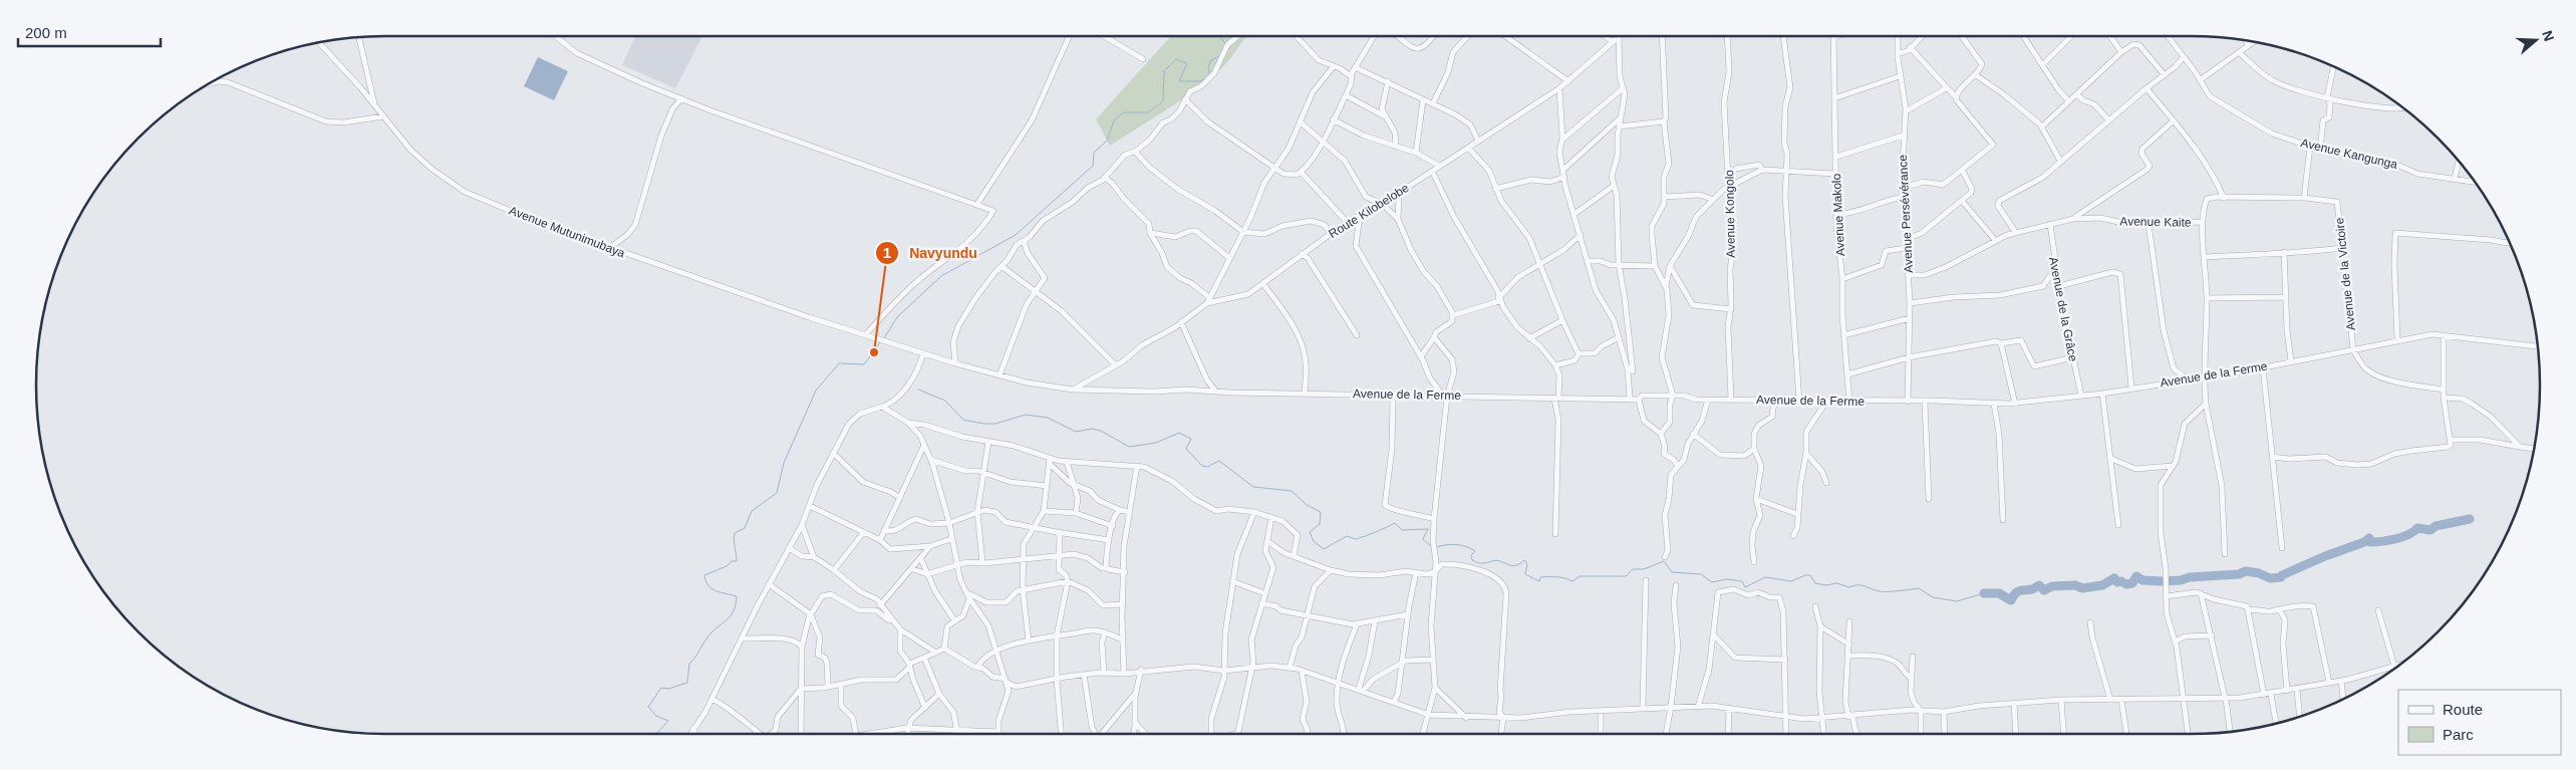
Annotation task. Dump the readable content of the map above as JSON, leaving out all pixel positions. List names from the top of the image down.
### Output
{
  "streets": {
    "street": [
      "Avenue Kangunga",
      "Route Kilobelobe",
      "Avenue Kongolo",
      "Avenue Persévérance",
      "Avenue Makolo",
      "Avenue Kaite",
      "Avenue Mutunimubaya",
      "Avenue de la Victoire",
      "Avenue de la Grâce",
      "Avenue de la Ferme"
    ]
  },
  "crossings": [
    ["Route Kilobelobe", "Avenue de la Ferme"],
    ["Avenue Kongolo", "Avenue de la Ferme"],
    ["Avenue Persévérance", "Avenue Kaite"],
    ["Avenue Persévérance", "Avenue de la Ferme"],
    ["Avenue Makolo", "Avenue de la Ferme"],
    ["Avenue Kaite", "Avenue de la Victoire"],
    ["Avenue Kaite", "Avenue de la Grâce"],
    ["Avenue Mutunimubaya", "Avenue de la Ferme"],
    ["Avenue de la Victoire", "Avenue de la Ferme"],
    ["Avenue de la Grâce", "Avenue de la Ferme"]
  ],
  "places": ["Navyundu"],
  "legend": ["Route", "Parc"],
  "scale_bar": "200 m",
  "north": "right"
}
